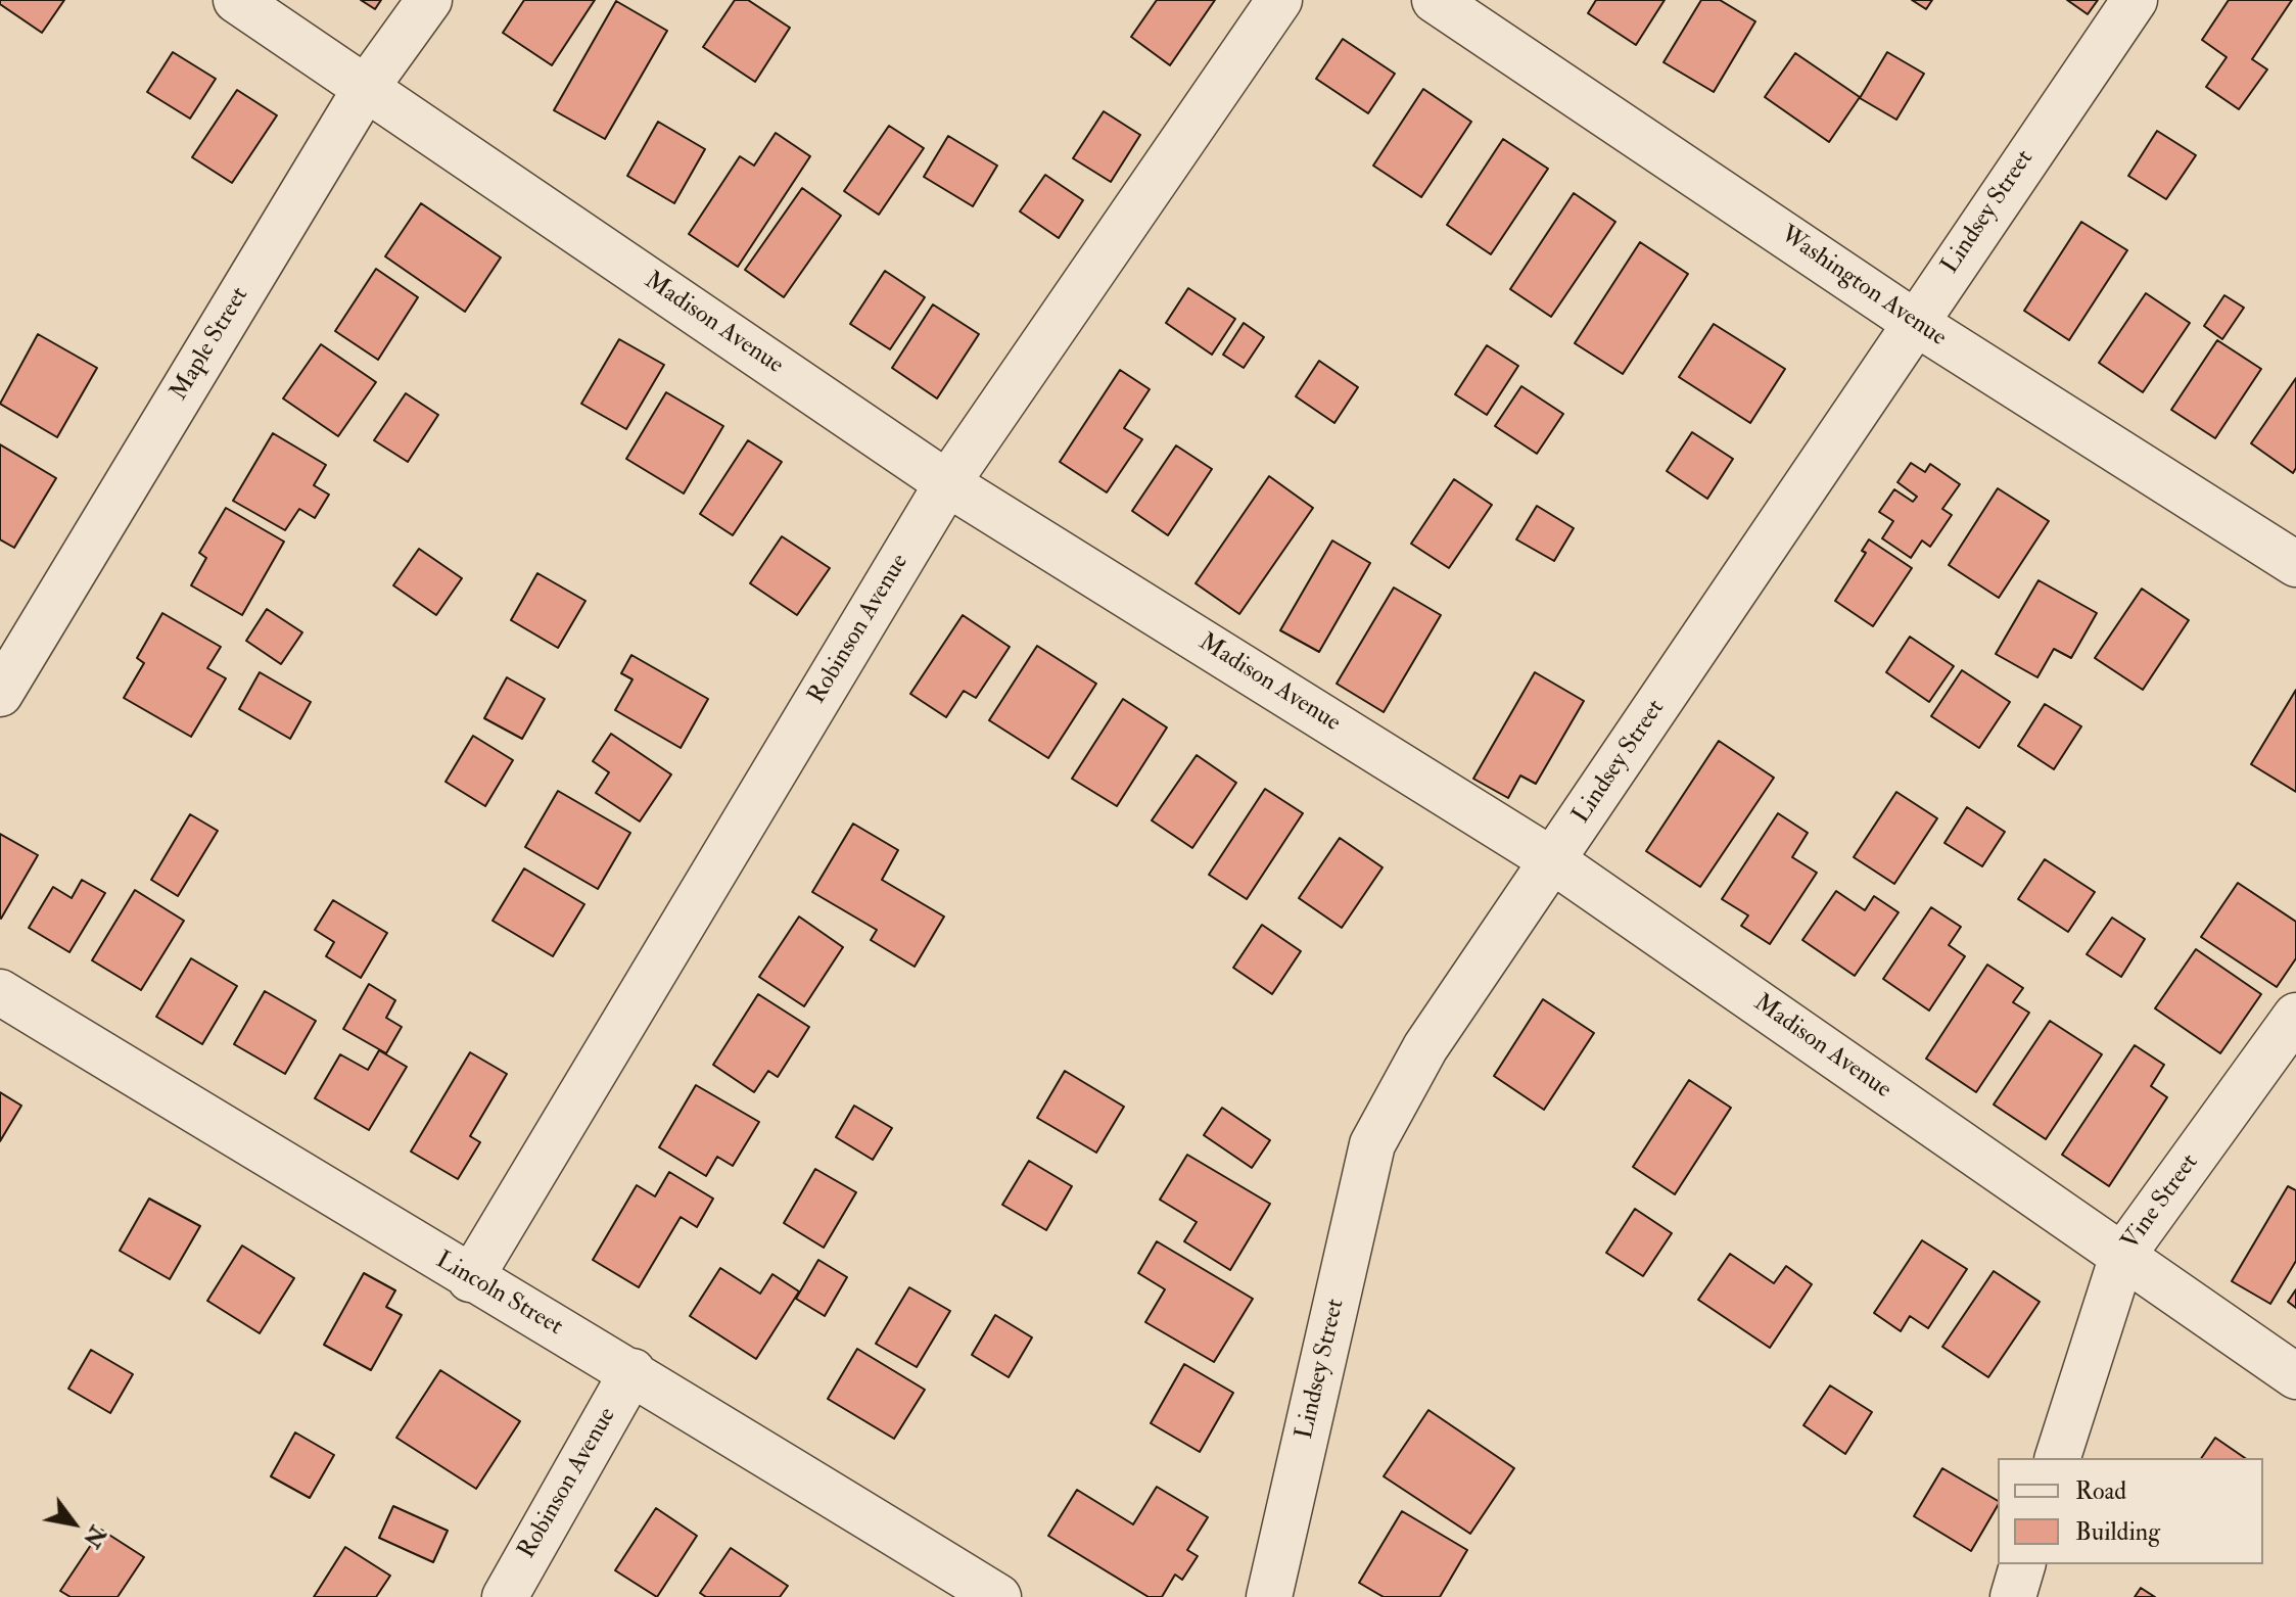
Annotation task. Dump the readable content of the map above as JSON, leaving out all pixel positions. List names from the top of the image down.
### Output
{
  "streets": {
    "street": [
      "Lindsey Street",
      "Washington Avenue",
      "Madison Avenue",
      "Maple Street",
      "Robinson Avenue",
      "Vine Street",
      "Lincoln Street"
    ]
  },
  "crossings": [
    ["Lindsey Street", "Washington Avenue"],
    ["Lindsey Street", "Madison Avenue"],
    ["Madison Avenue", "Maple Street"],
    ["Madison Avenue", "Robinson Avenue"],
    ["Madison Avenue", "Vine Street"],
    ["Robinson Avenue", "Lincoln Street"]
  ],
  "legend": ["Road", "Building"],
  "north": "bottom right"
}
